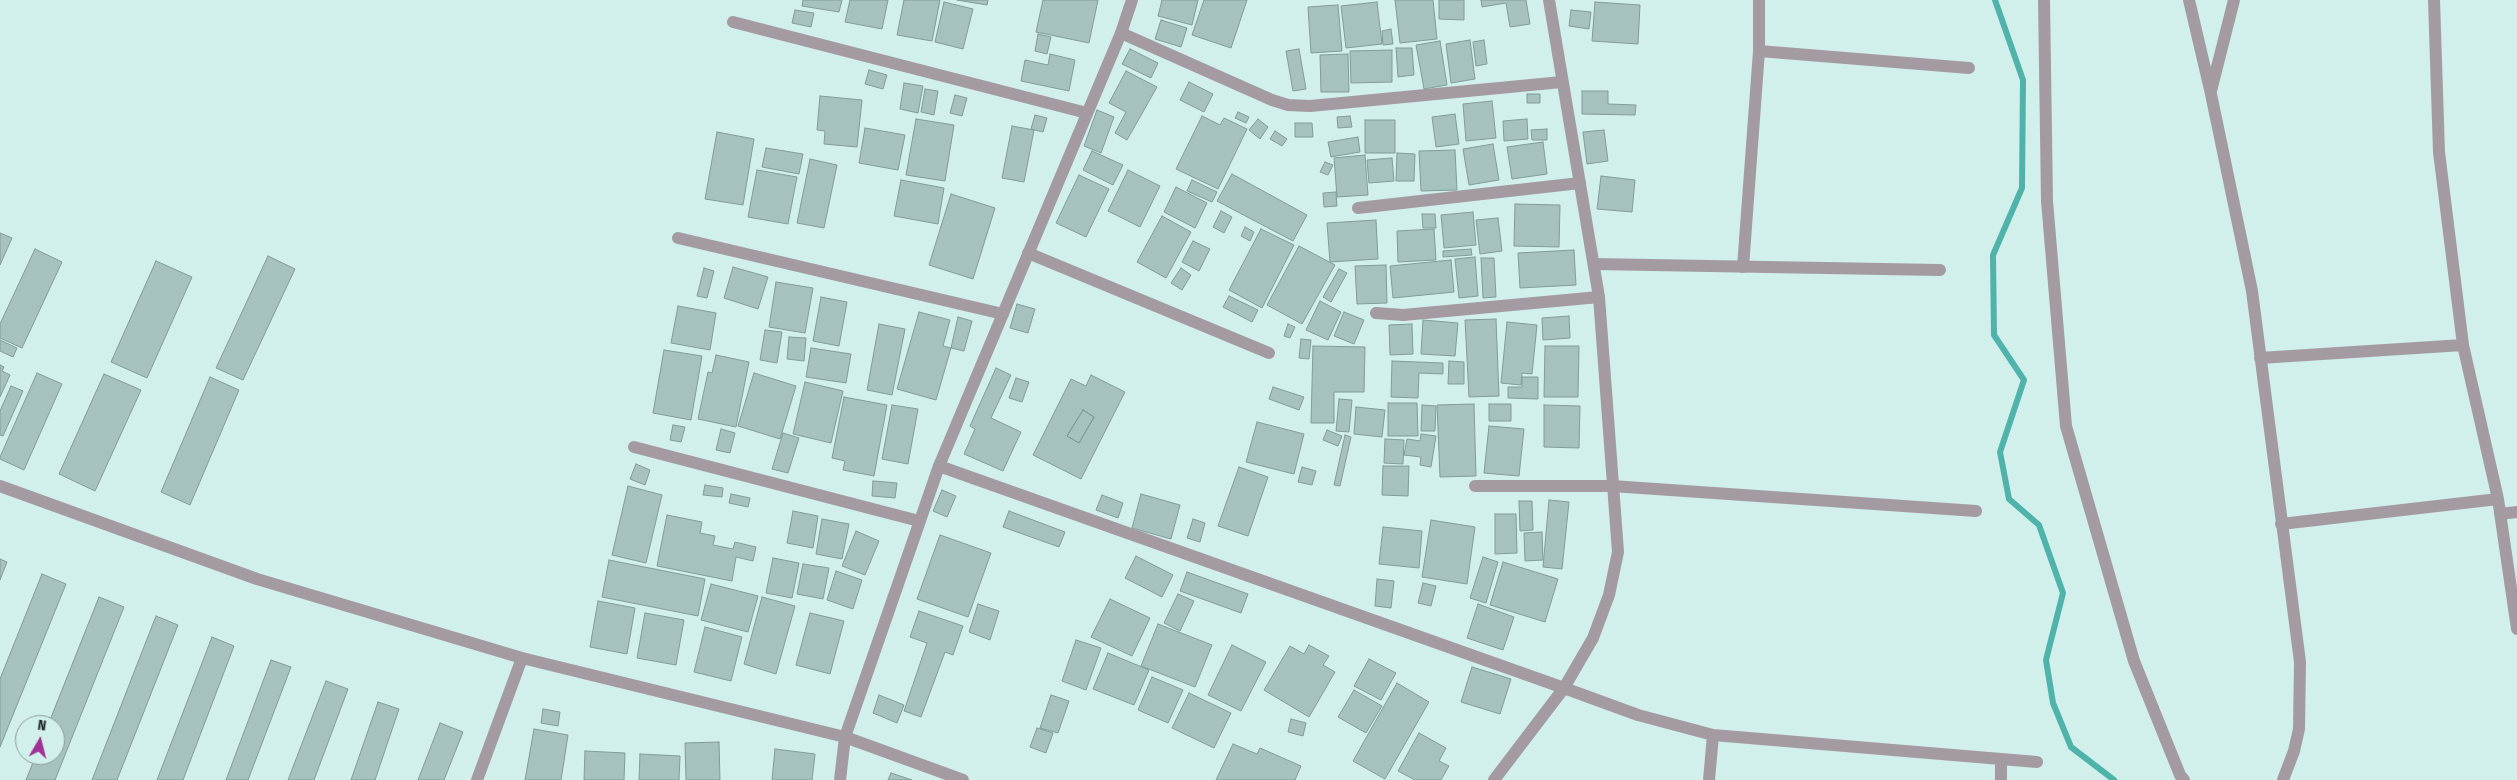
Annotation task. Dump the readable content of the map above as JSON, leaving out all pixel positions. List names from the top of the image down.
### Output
{
  "north": "top"
}
